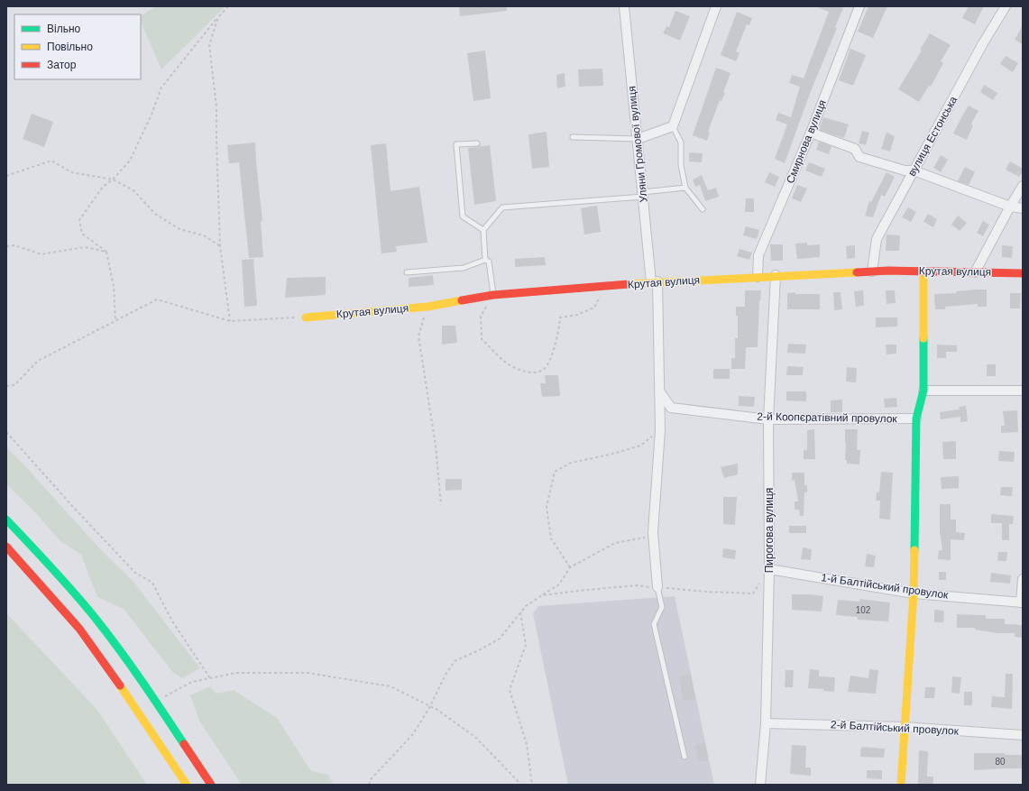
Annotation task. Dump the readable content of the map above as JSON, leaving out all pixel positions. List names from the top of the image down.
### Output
{
  "streets": {
    "street": [
      "вулиця Естонська",
      "Смирнова вулиця",
      "Уляни Громової вулиця",
      "Крутая вулиця",
      "2-й Коопєратівний провулок",
      "Пирогова вулиця",
      "1-й Балтійський провулок",
      "2-й Балтійський провулок"
    ]
  },
  "crossings": [
    ["вулиця Естонська", "Крутая вулиця"],
    ["Смирнова вулиця", "Крутая вулиця"],
    ["Уляни Громової вулиця", "Крутая вулиця"],
    ["Уляни Громової вулиця", "2-й Коопєратівний провулок"],
    ["Крутая вулиця", "Пирогова вулиця"],
    ["2-й Коопєратівний провулок", "Пирогова вулиця"],
    ["Пирогова вулиця", "1-й Балтійський провулок"],
    ["Пирогова вулиця", "2-й Балтійський провулок"]
  ],
  "house_numbers": ["102", "80"],
  "legend": ["Вільно", "Повільно", "Затор"]
}
